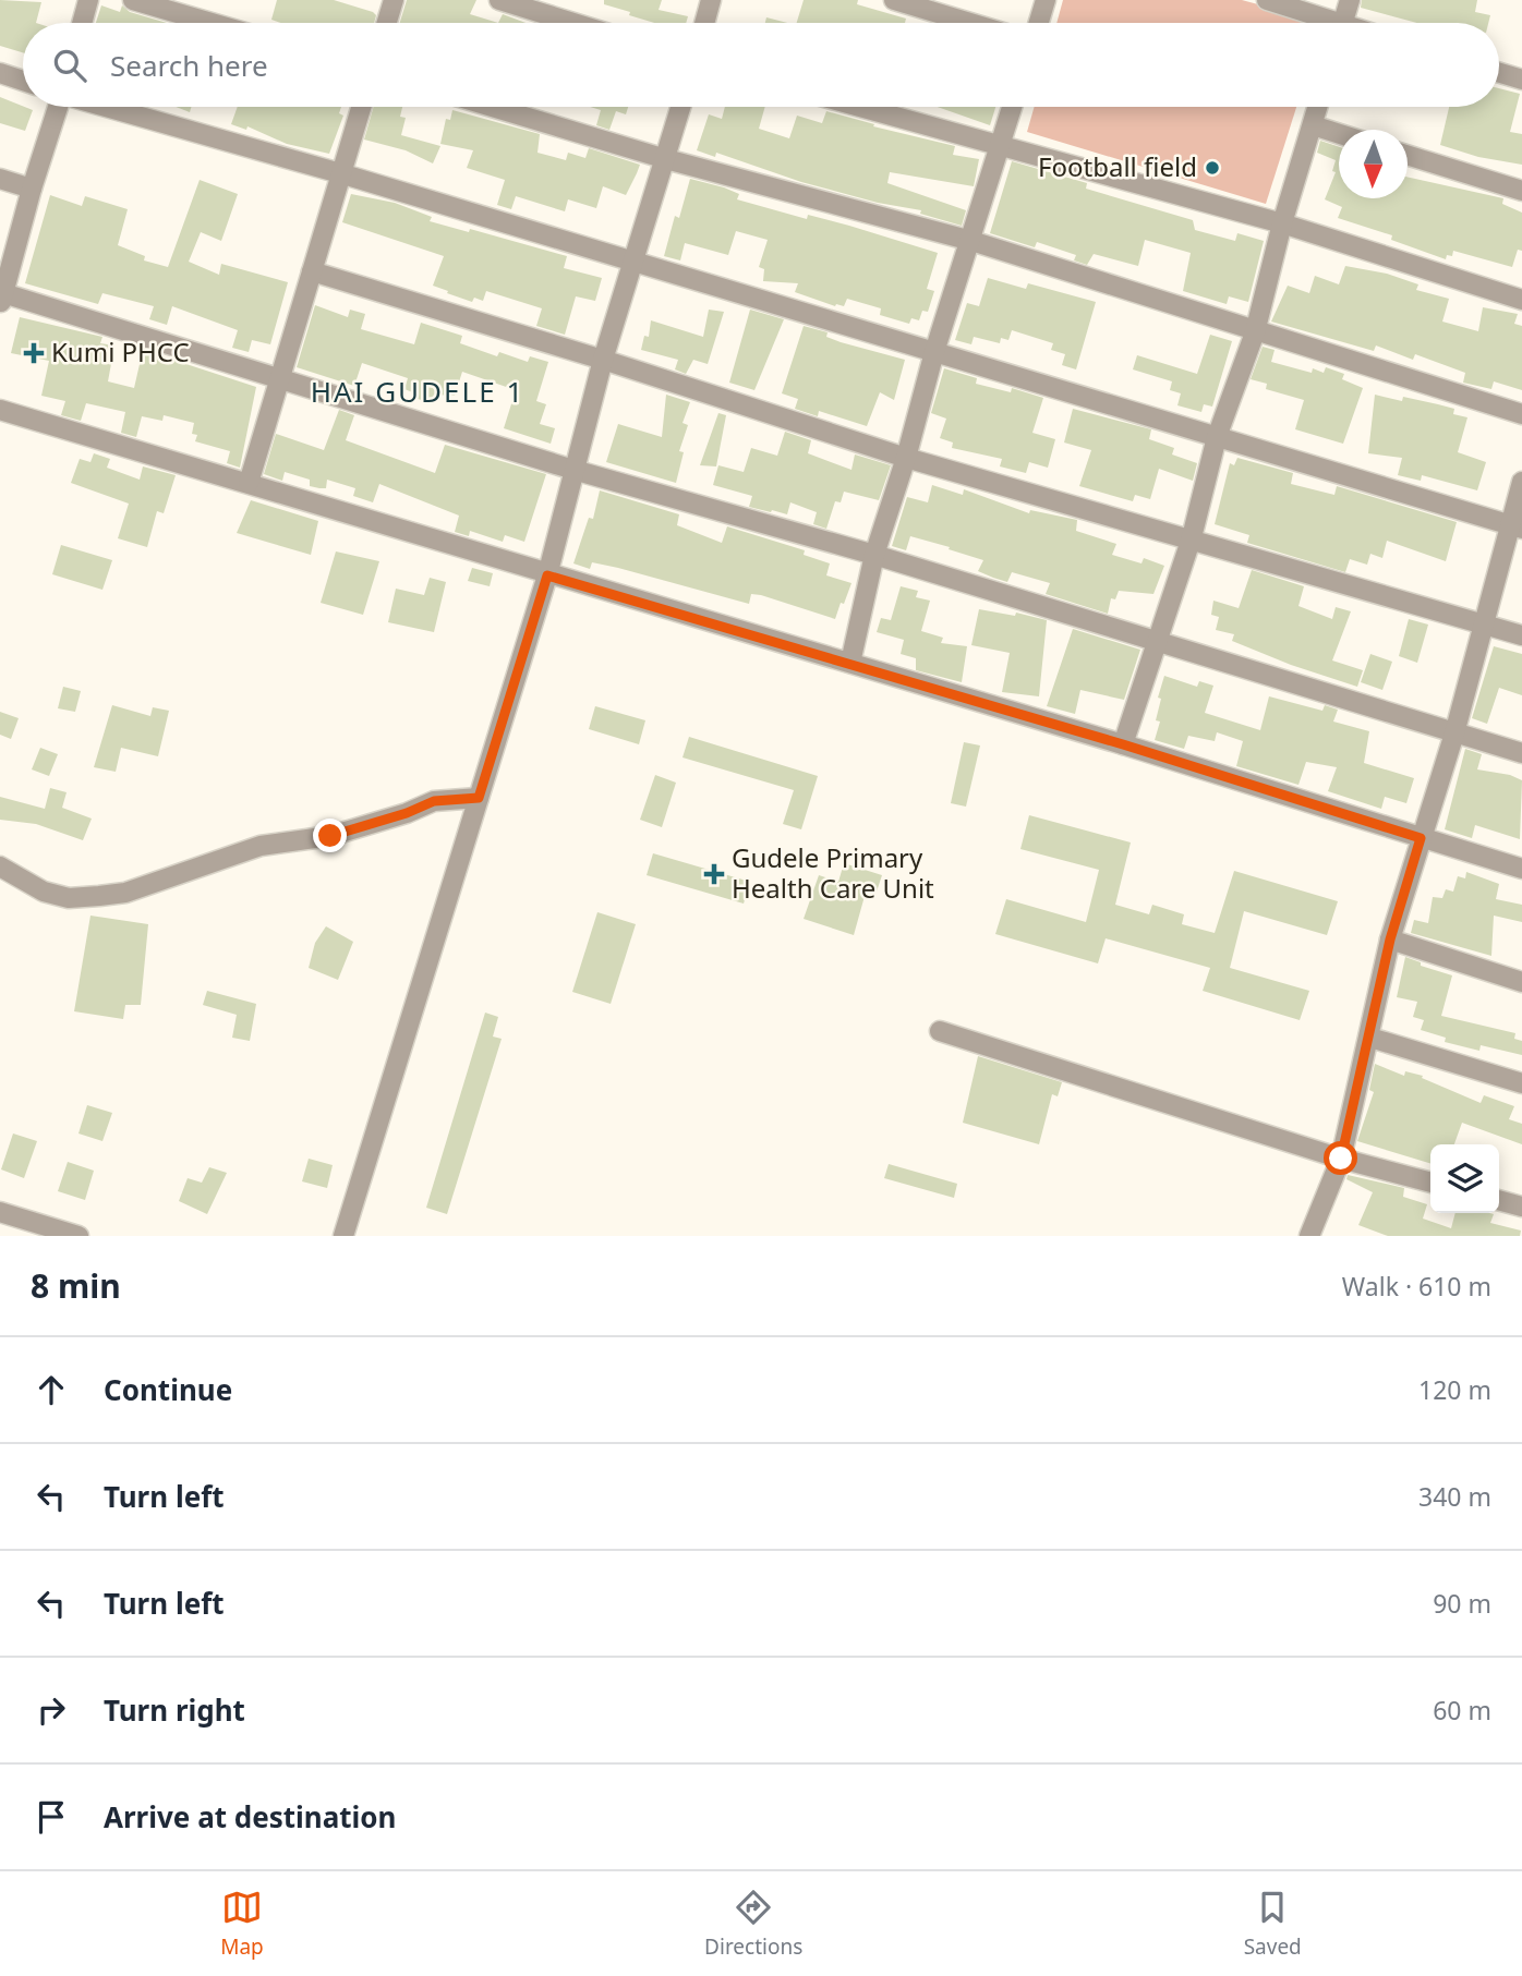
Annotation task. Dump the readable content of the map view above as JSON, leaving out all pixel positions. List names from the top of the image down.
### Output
{
  "districts": ["HAI GUDELE 1"],
  "places": {
    "other": ["Football field"],
    "health": ["Kumi PHCC", "Gudele Primary Health Care Unit"]
  },
  "north": "bottom",
  "page": {
    "search": "Search here",
    "heading": ["8 min", "Walk · 610 m"],
    "list": [
      ["Continue", "120 m"],
      ["Turn left", "340 m"],
      ["Turn left", "90 m"],
      ["Turn right", "60 m"],
      "Arrive at destination"
    ],
    "nav": ["Map", "Directions", "Saved"]
  }
}
